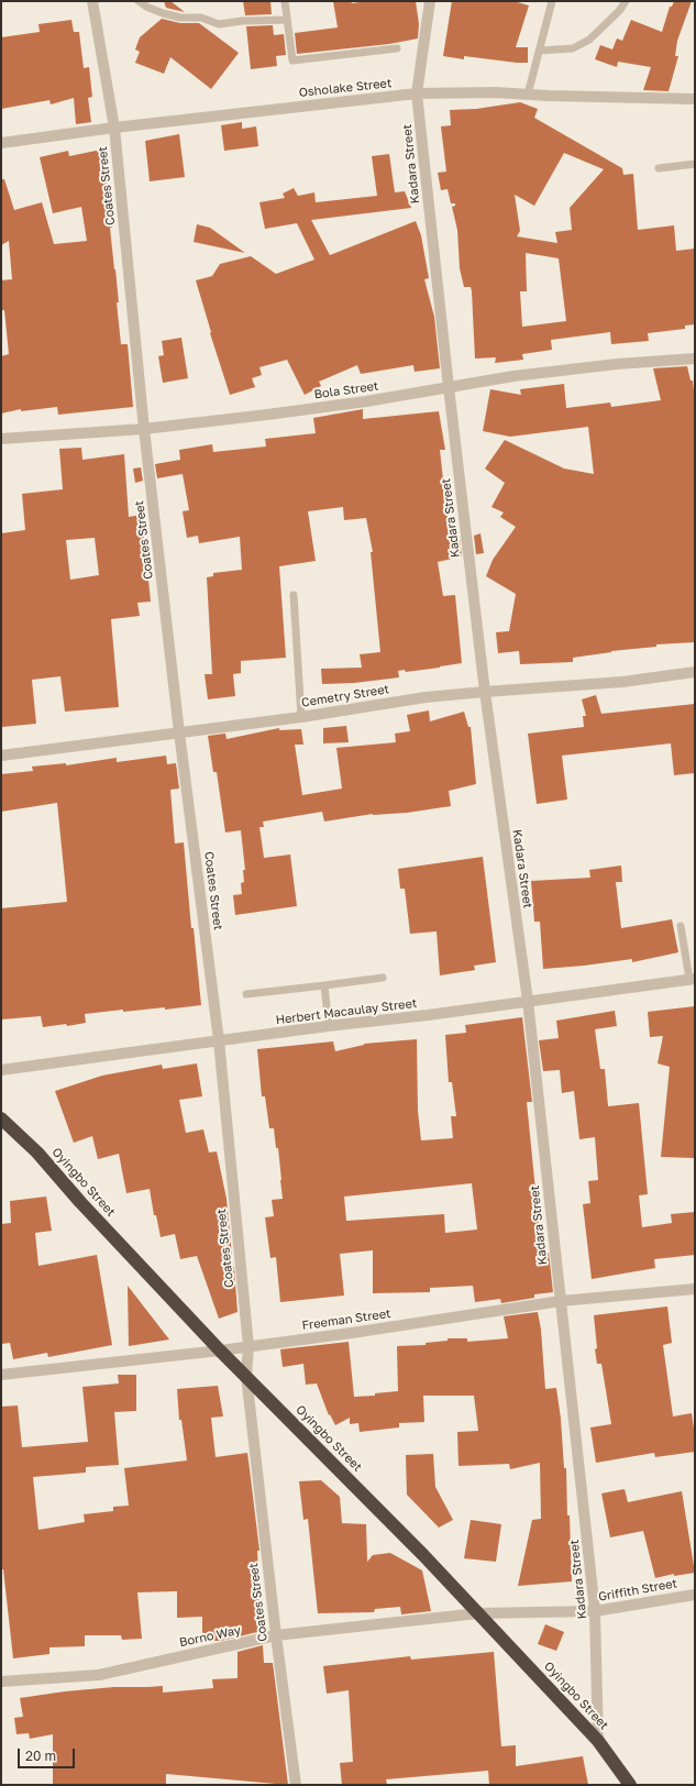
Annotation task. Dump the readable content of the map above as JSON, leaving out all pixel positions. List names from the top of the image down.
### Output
{
  "streets": {
    "highway": ["Oyingbo Street"],
    "street": [
      "Osholake Street",
      "Kadara Street",
      "Coates Street",
      "Bola Street",
      "Cemetry Street",
      "Herbert Macaulay Street",
      "Freeman Street",
      "Griffith Street",
      "Borno Way"
    ]
  },
  "crossings": [
    ["Osholake Street", "Kadara Street"],
    ["Osholake Street", "Coates Street"],
    ["Kadara Street", "Bola Street"],
    ["Kadara Street", "Cemetry Street"],
    ["Kadara Street", "Herbert Macaulay Street"],
    ["Kadara Street", "Oyingbo Street"],
    ["Kadara Street", "Freeman Street"],
    ["Kadara Street", "Griffith Street"],
    ["Coates Street", "Bola Street"],
    ["Coates Street", "Cemetry Street"],
    ["Coates Street", "Herbert Macaulay Street"],
    ["Coates Street", "Oyingbo Street"],
    ["Coates Street", "Freeman Street"],
    ["Coates Street", "Borno Way"],
    ["Oyingbo Street", "Freeman Street"],
    ["Oyingbo Street", "Griffith Street"],
    ["Oyingbo Street", "Borno Way"],
    ["Griffith Street", "Borno Way"]
  ],
  "scale_bar": "20 m"
}
